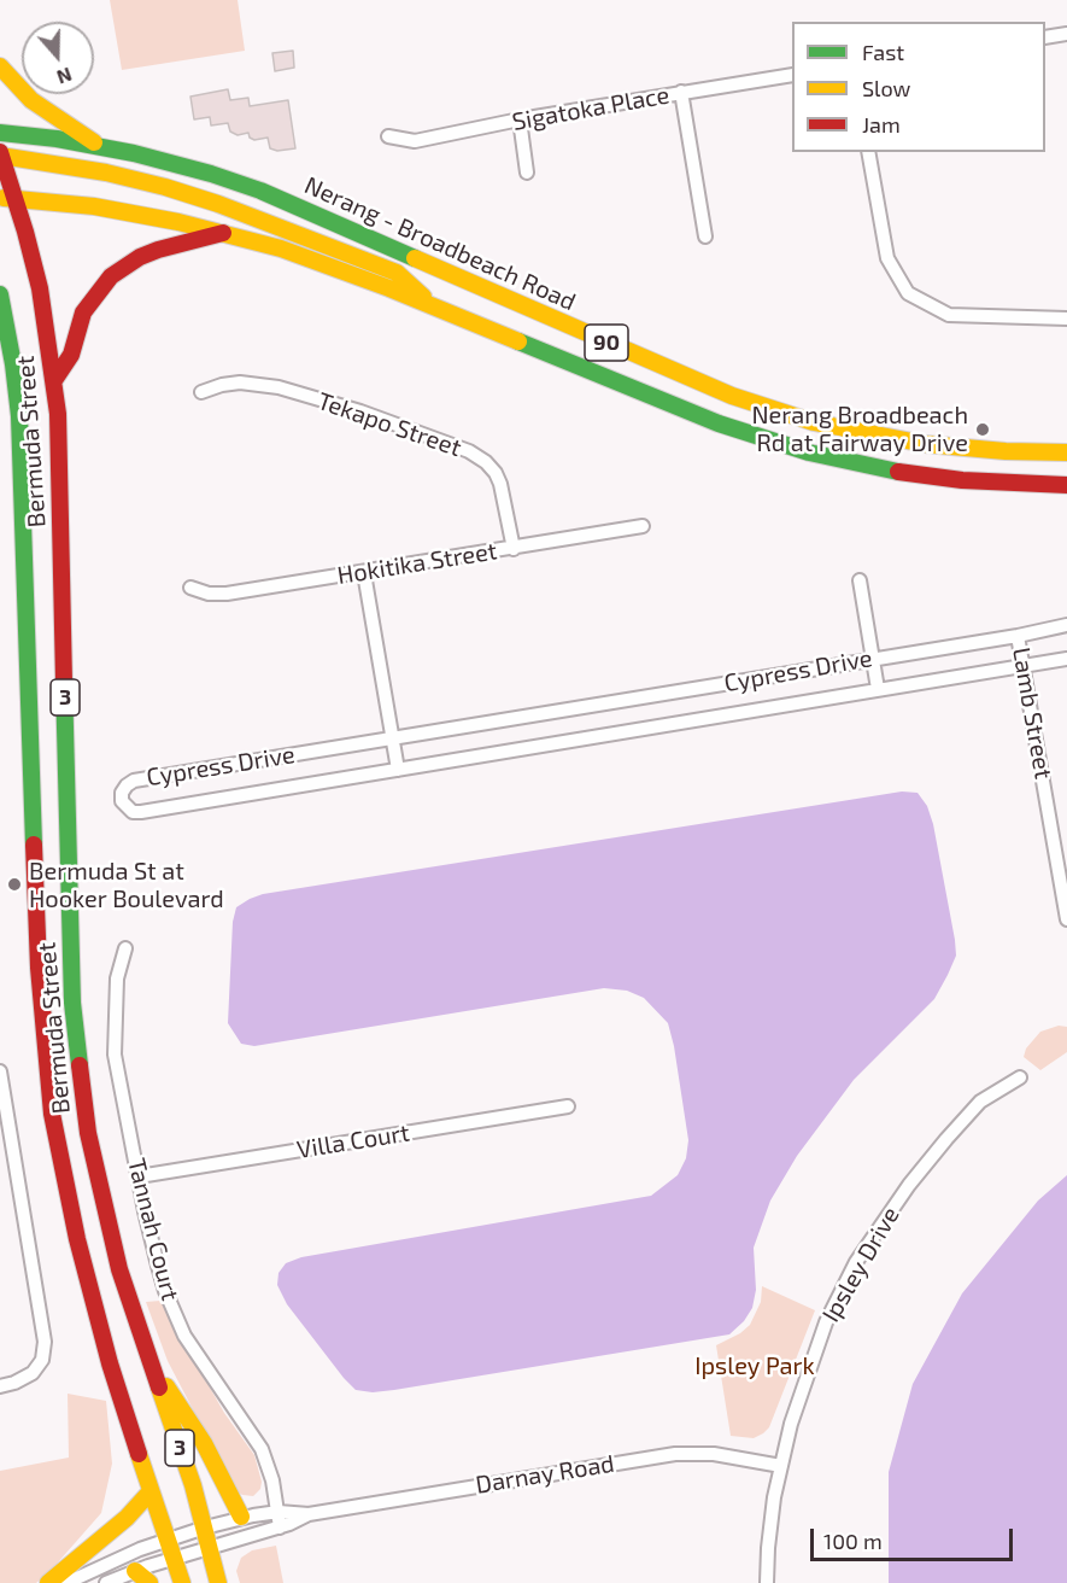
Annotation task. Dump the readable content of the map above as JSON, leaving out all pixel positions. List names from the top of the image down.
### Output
{
  "streets": {
    "main road": [
      "Nerang - Broadbeach Road",
      "90",
      "Bermuda Street",
      "3"
    ],
    "street": [
      "Sigatoka Place",
      "Tekapo Street",
      "Hokitika Street",
      "Cypress Drive",
      "Lamb Street",
      "Villa Court",
      "Tannah Court",
      "Ipsley Drive",
      "Darnay Road"
    ]
  },
  "crossings": [
    ["90", "Bermuda Street"],
    ["Tekapo Street", "Hokitika Street"],
    ["Bermuda Street", "Darnay Road"],
    ["Cypress Drive", "Lamb Street"],
    ["Villa Court", "Tannah Court"],
    ["Tannah Court", "Darnay Road"],
    ["Ipsley Drive", "Darnay Road"]
  ],
  "parks": ["Ipsley Park"],
  "places": ["Nerang Broadbeach Rd at Fairway Drive", "Bermuda St at Hooker Boulevard"],
  "legend": ["Fast", "Slow", "Jam"],
  "scale_bar": "100 m",
  "north": "bottom"
}
